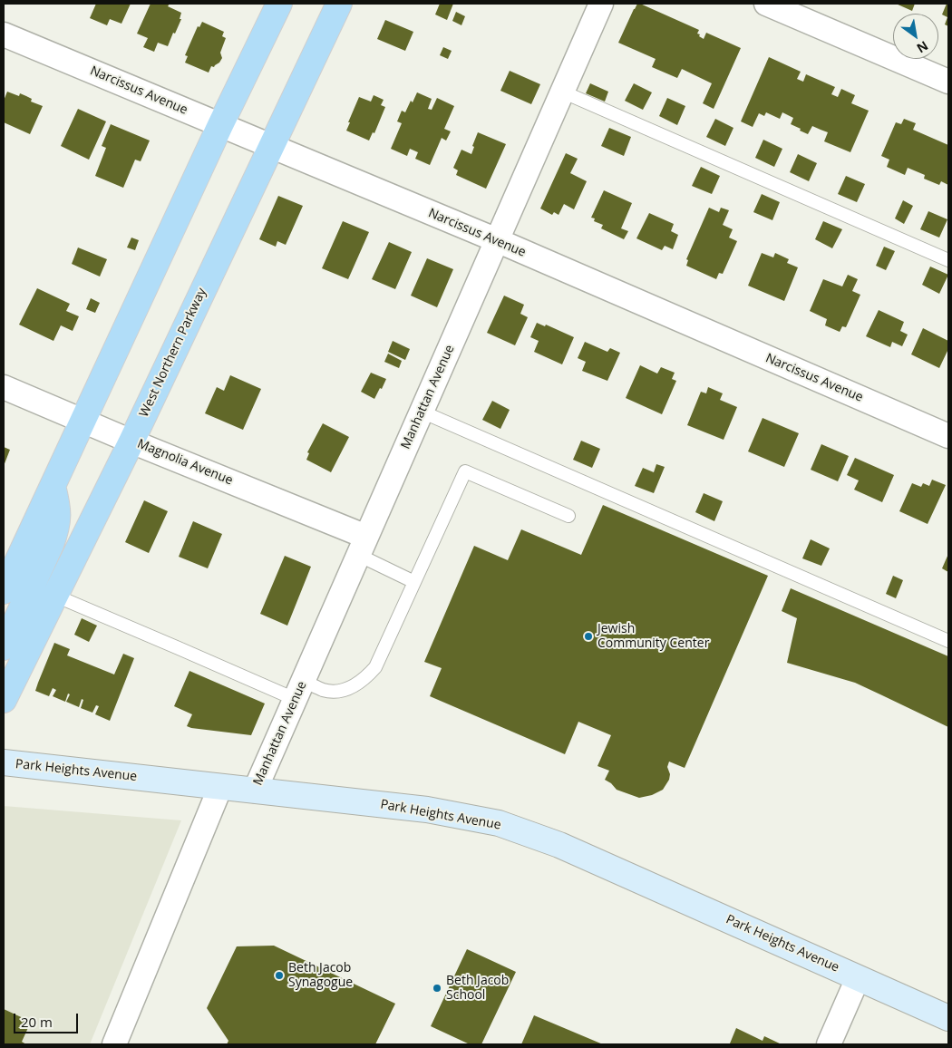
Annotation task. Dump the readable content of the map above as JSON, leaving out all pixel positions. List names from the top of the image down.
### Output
{
  "streets": {
    "main road": ["West Northern Parkway", "Park Heights Avenue"],
    "street": ["Narcissus Avenue", "Manhattan Avenue", "Magnolia Avenue"]
  },
  "crossings": [
    ["Narcissus Avenue", "West Northern Parkway"],
    ["Narcissus Avenue", "Manhattan Avenue"],
    ["West Northern Parkway", "Magnolia Avenue"],
    ["Manhattan Avenue", "Magnolia Avenue"],
    ["Manhattan Avenue", "Park Heights Avenue"]
  ],
  "places": ["Jewish Community Center", "Beth Jacob Synagogue", "Beth Jacob School"],
  "scale_bar": "20 m",
  "north": "bottom right"
}
